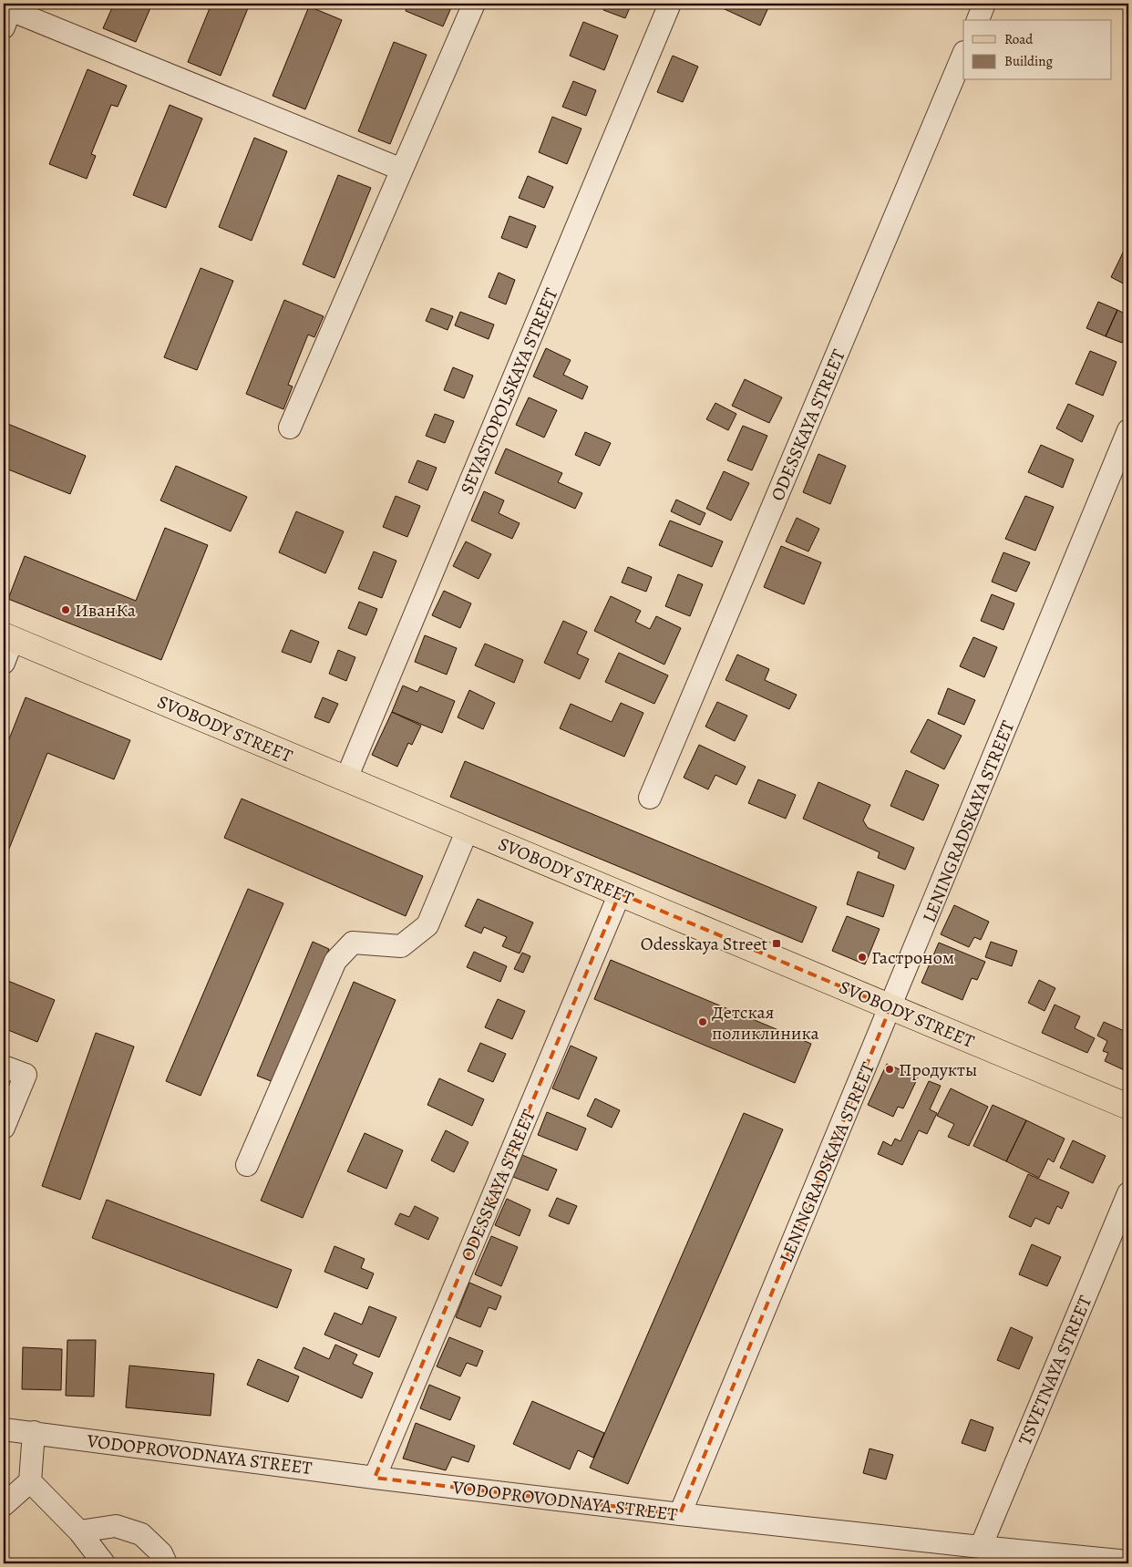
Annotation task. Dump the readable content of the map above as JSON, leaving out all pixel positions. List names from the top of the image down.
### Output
{
  "streets": {
    "main road": ["SVOBODY STREET"],
    "street": [
      "SEVASTOPOLSKAYA STREET",
      "ODESSKAYA STREET",
      "LENINGRADSKAYA STREET",
      "TSVETNAYA STREET",
      "VODOPROVODNAYA STREET"
    ]
  },
  "crossings": [
    ["SEVASTOPOLSKAYA STREET", "SVOBODY STREET"],
    ["ODESSKAYA STREET", "SVOBODY STREET"],
    ["ODESSKAYA STREET", "VODOPROVODNAYA STREET"],
    ["SVOBODY STREET", "LENINGRADSKAYA STREET"],
    ["LENINGRADSKAYA STREET", "VODOPROVODNAYA STREET"],
    ["TSVETNAYA STREET", "VODOPROVODNAYA STREET"]
  ],
  "places": {
    "other": [
      "ИванКа",
      "Гастроном",
      "Детская поликлиника",
      "Продукты"
    ],
    "transit": ["Odesskaya Street"]
  },
  "legend": ["Road", "Building"]
}
